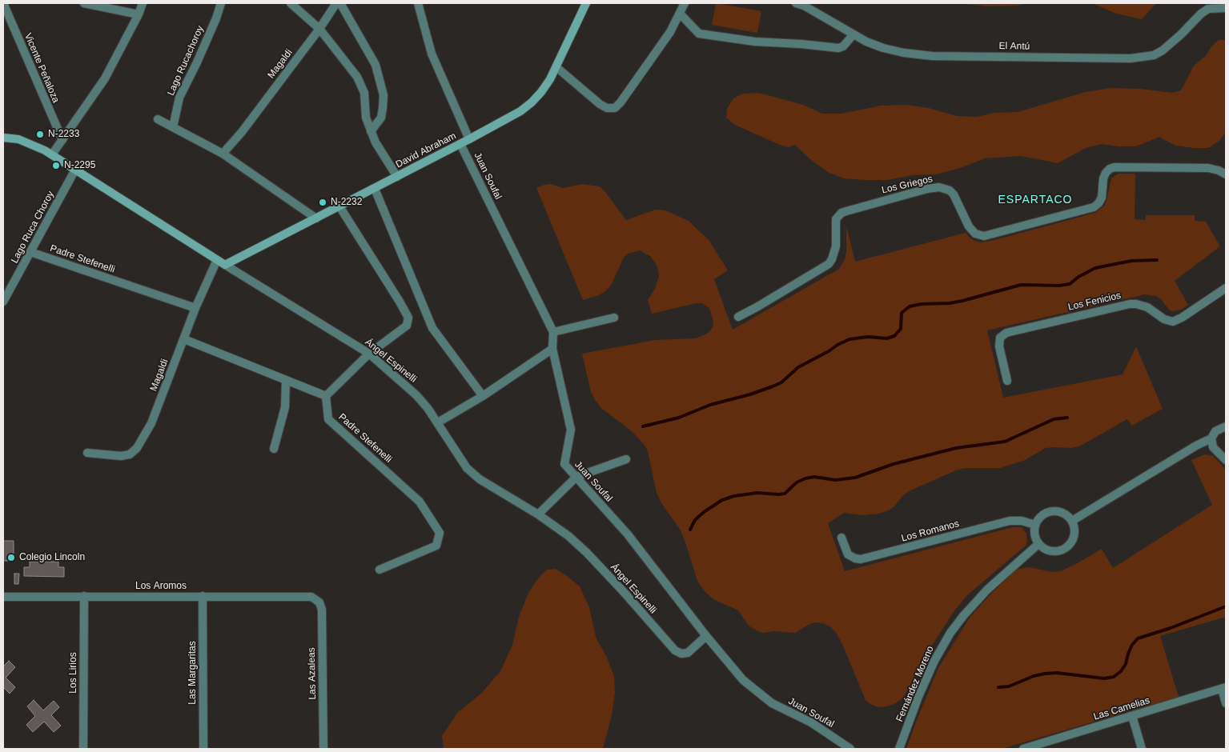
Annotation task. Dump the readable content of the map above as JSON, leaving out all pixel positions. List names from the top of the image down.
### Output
{
  "streets": {
    "main road": ["David Abraham", "Ángel Espinelli"],
    "street": [
      "El Antú",
      "Lago Rucachoroy",
      "Magaldi",
      "Vicente Peñaloza",
      "Juan Soufal",
      "Los Griegos",
      "Lago Ruca Choroy",
      "Padre Stefenelli",
      "Los Fenicios",
      "Los Romanos",
      "Los Aromos",
      "Los Lirios",
      "Las Margaritas",
      "Las Azaleas",
      "Fernández Moreno",
      "Las Camelias"
    ]
  },
  "crossings": [
    ["Magaldi", "Padre Stefenelli"],
    ["Magaldi", "Ángel Espinelli"],
    ["David Abraham", "Juan Soufal"],
    ["David Abraham", "Ángel Espinelli"],
    ["Juan Soufal", "Ángel Espinelli"],
    ["Lago Ruca Choroy", "Padre Stefenelli"],
    ["Lago Ruca Choroy", "Ángel Espinelli"],
    ["Los Romanos", "Fernández Moreno"],
    ["Los Aromos", "Los Lirios"],
    ["Los Aromos", "Las Margaritas"],
    ["Los Aromos", "Las Azaleas"]
  ],
  "districts": ["ESPARTACO"],
  "places": [
    "N-2233",
    "N-2295",
    "N-2232",
    "Colegio Lincoln"
  ]
}
